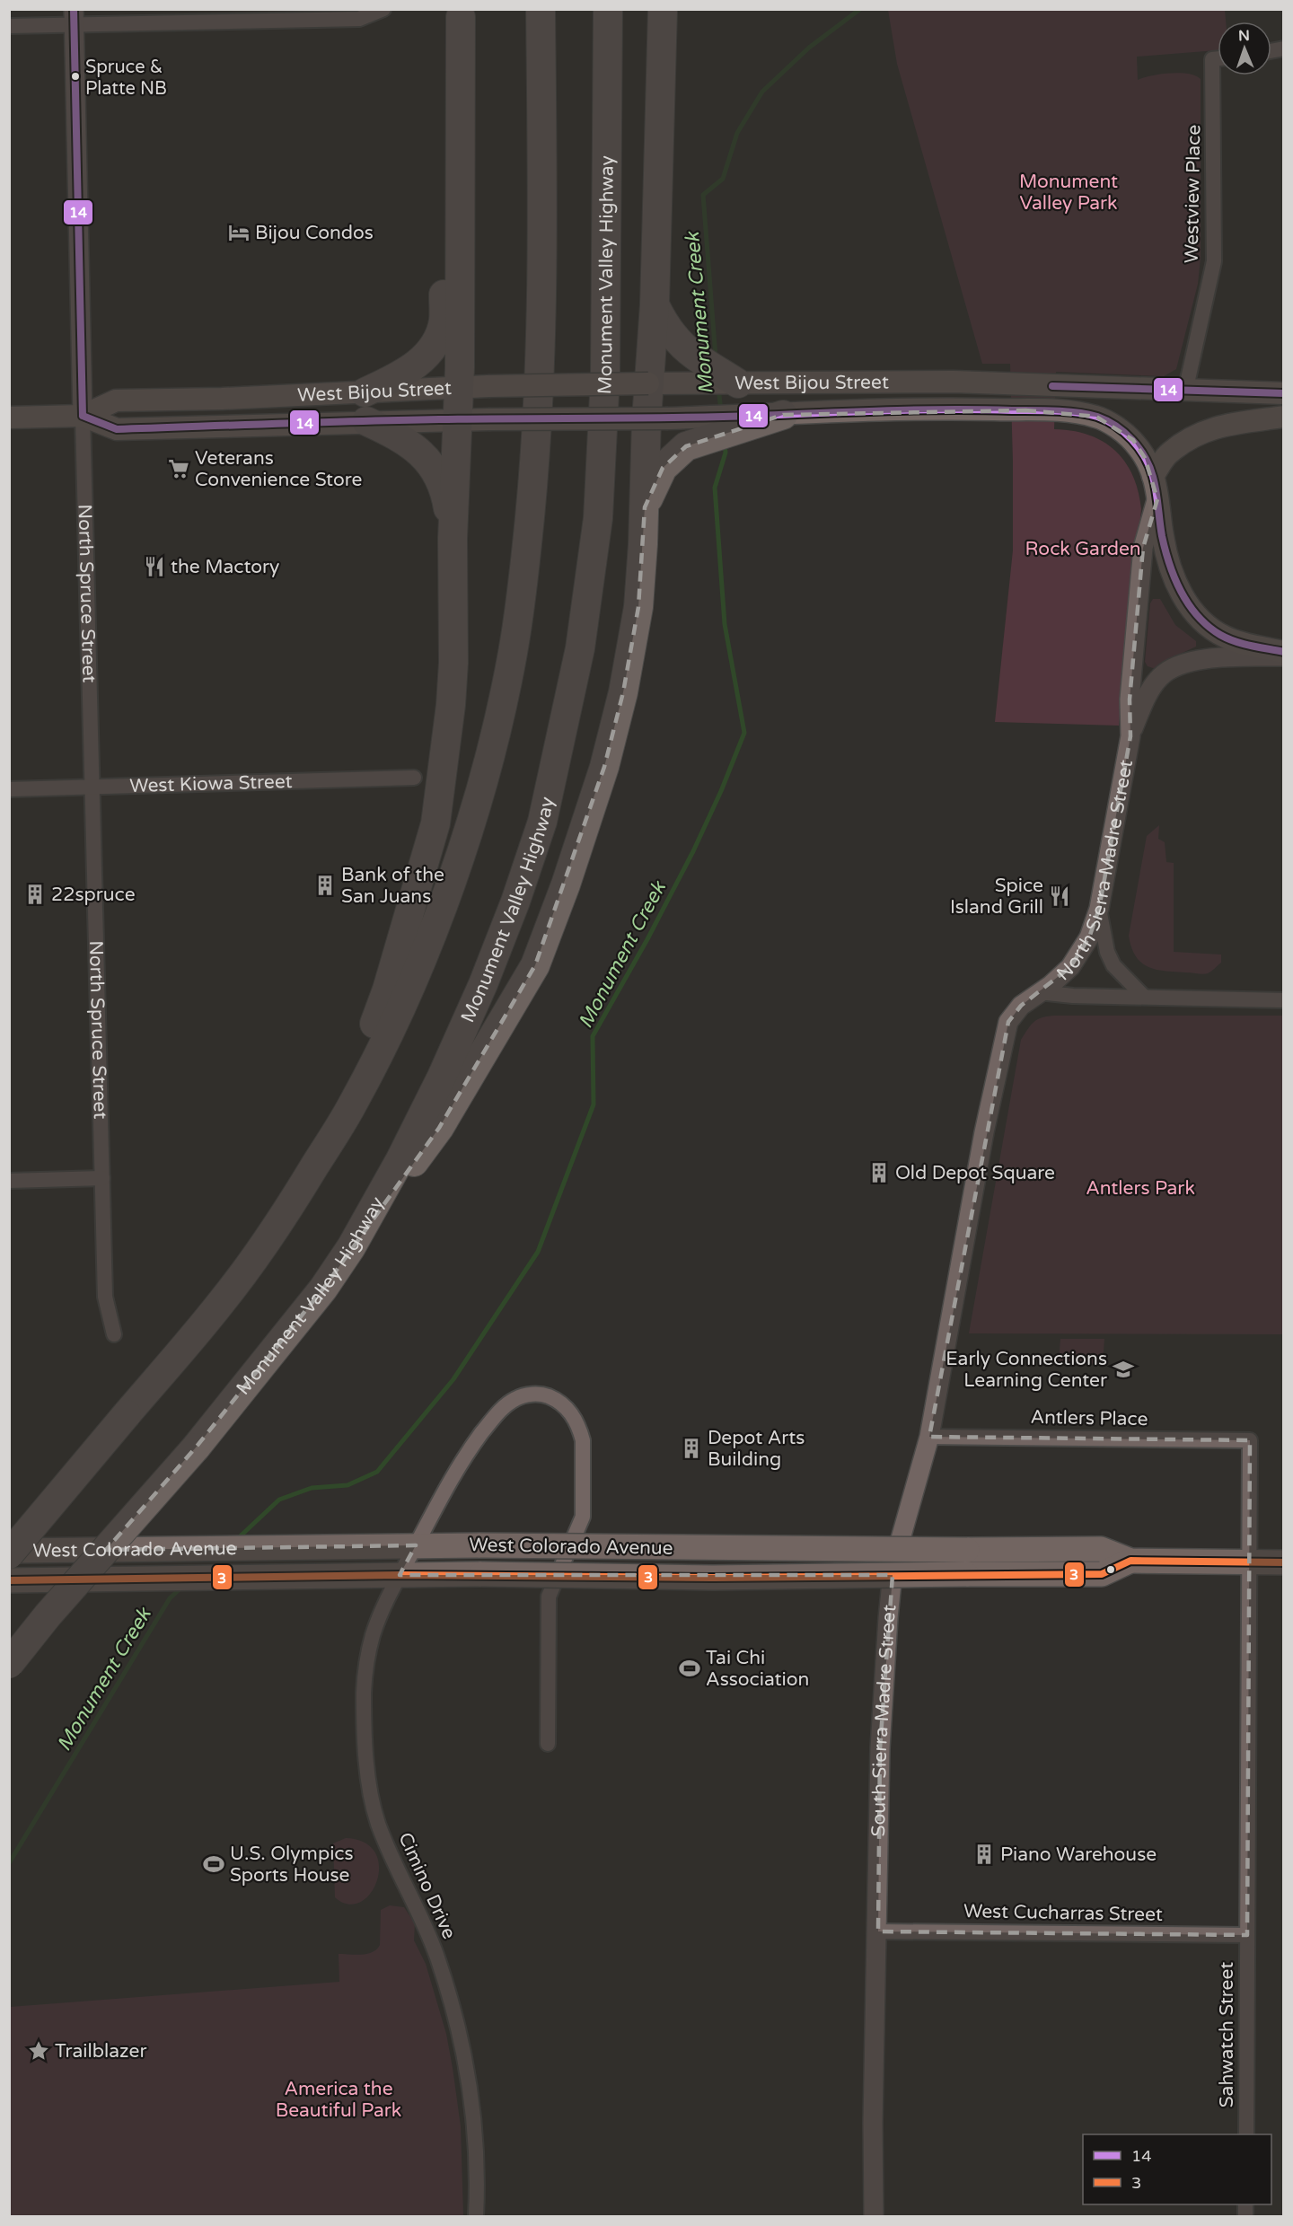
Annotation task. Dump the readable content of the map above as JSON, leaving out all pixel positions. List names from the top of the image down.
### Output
{
  "streets": {
    "highway": ["Monument Valley Highway"],
    "main road": ["West Bijou Street", "West Colorado Avenue"],
    "street": [
      "Westview Place",
      "North Spruce Street",
      "West Kiowa Street",
      "North Sierra Madre Street",
      "Antlers Place",
      "South Sierra Madre Street",
      "Cimino Drive",
      "West Cucharras Street",
      "Sahwatch Street"
    ]
  },
  "crossings": [
    ["Westview Place", "West Bijou Street"],
    ["West Bijou Street", "North Spruce Street"],
    ["North Spruce Street", "West Kiowa Street"],
    ["North Sierra Madre Street", "South Sierra Madre Street"],
    ["Antlers Place", "West Colorado Avenue"],
    ["Antlers Place", "South Sierra Madre Street"],
    ["Antlers Place", "Sahwatch Street"],
    ["West Colorado Avenue", "Cimino Drive"],
    ["West Colorado Avenue", "Sahwatch Street"],
    ["South Sierra Madre Street", "West Cucharras Street"],
    ["West Cucharras Street", "Sahwatch Street"]
  ],
  "water": ["Monument Creek"],
  "parks": [
    "Monument Valley Park",
    "Rock Garden",
    "Antlers Park",
    "America the Beautiful Park"
  ],
  "places": {
    "other": ["Spruce & Platte NB"],
    "hotel": ["Bijou Condos"],
    "supermarket": ["Veterans Convenience Store"],
    "restaurant": ["the Mactory", "Spice Island Grill"],
    "building": [
      "Bank of the San Juans",
      "22spruce",
      "Old Depot Square",
      "Depot Arts Building",
      "Piano Warehouse"
    ],
    "school or university": ["Early Connections Learning Center"],
    "sports": ["Tai Chi Association", "U.S. Olympics Sports House"],
    "place": ["Trailblazer"]
  },
  "lines": ["transit line 14", "transit line 3"],
  "legend": ["14", "3"],
  "north": "top"
}
